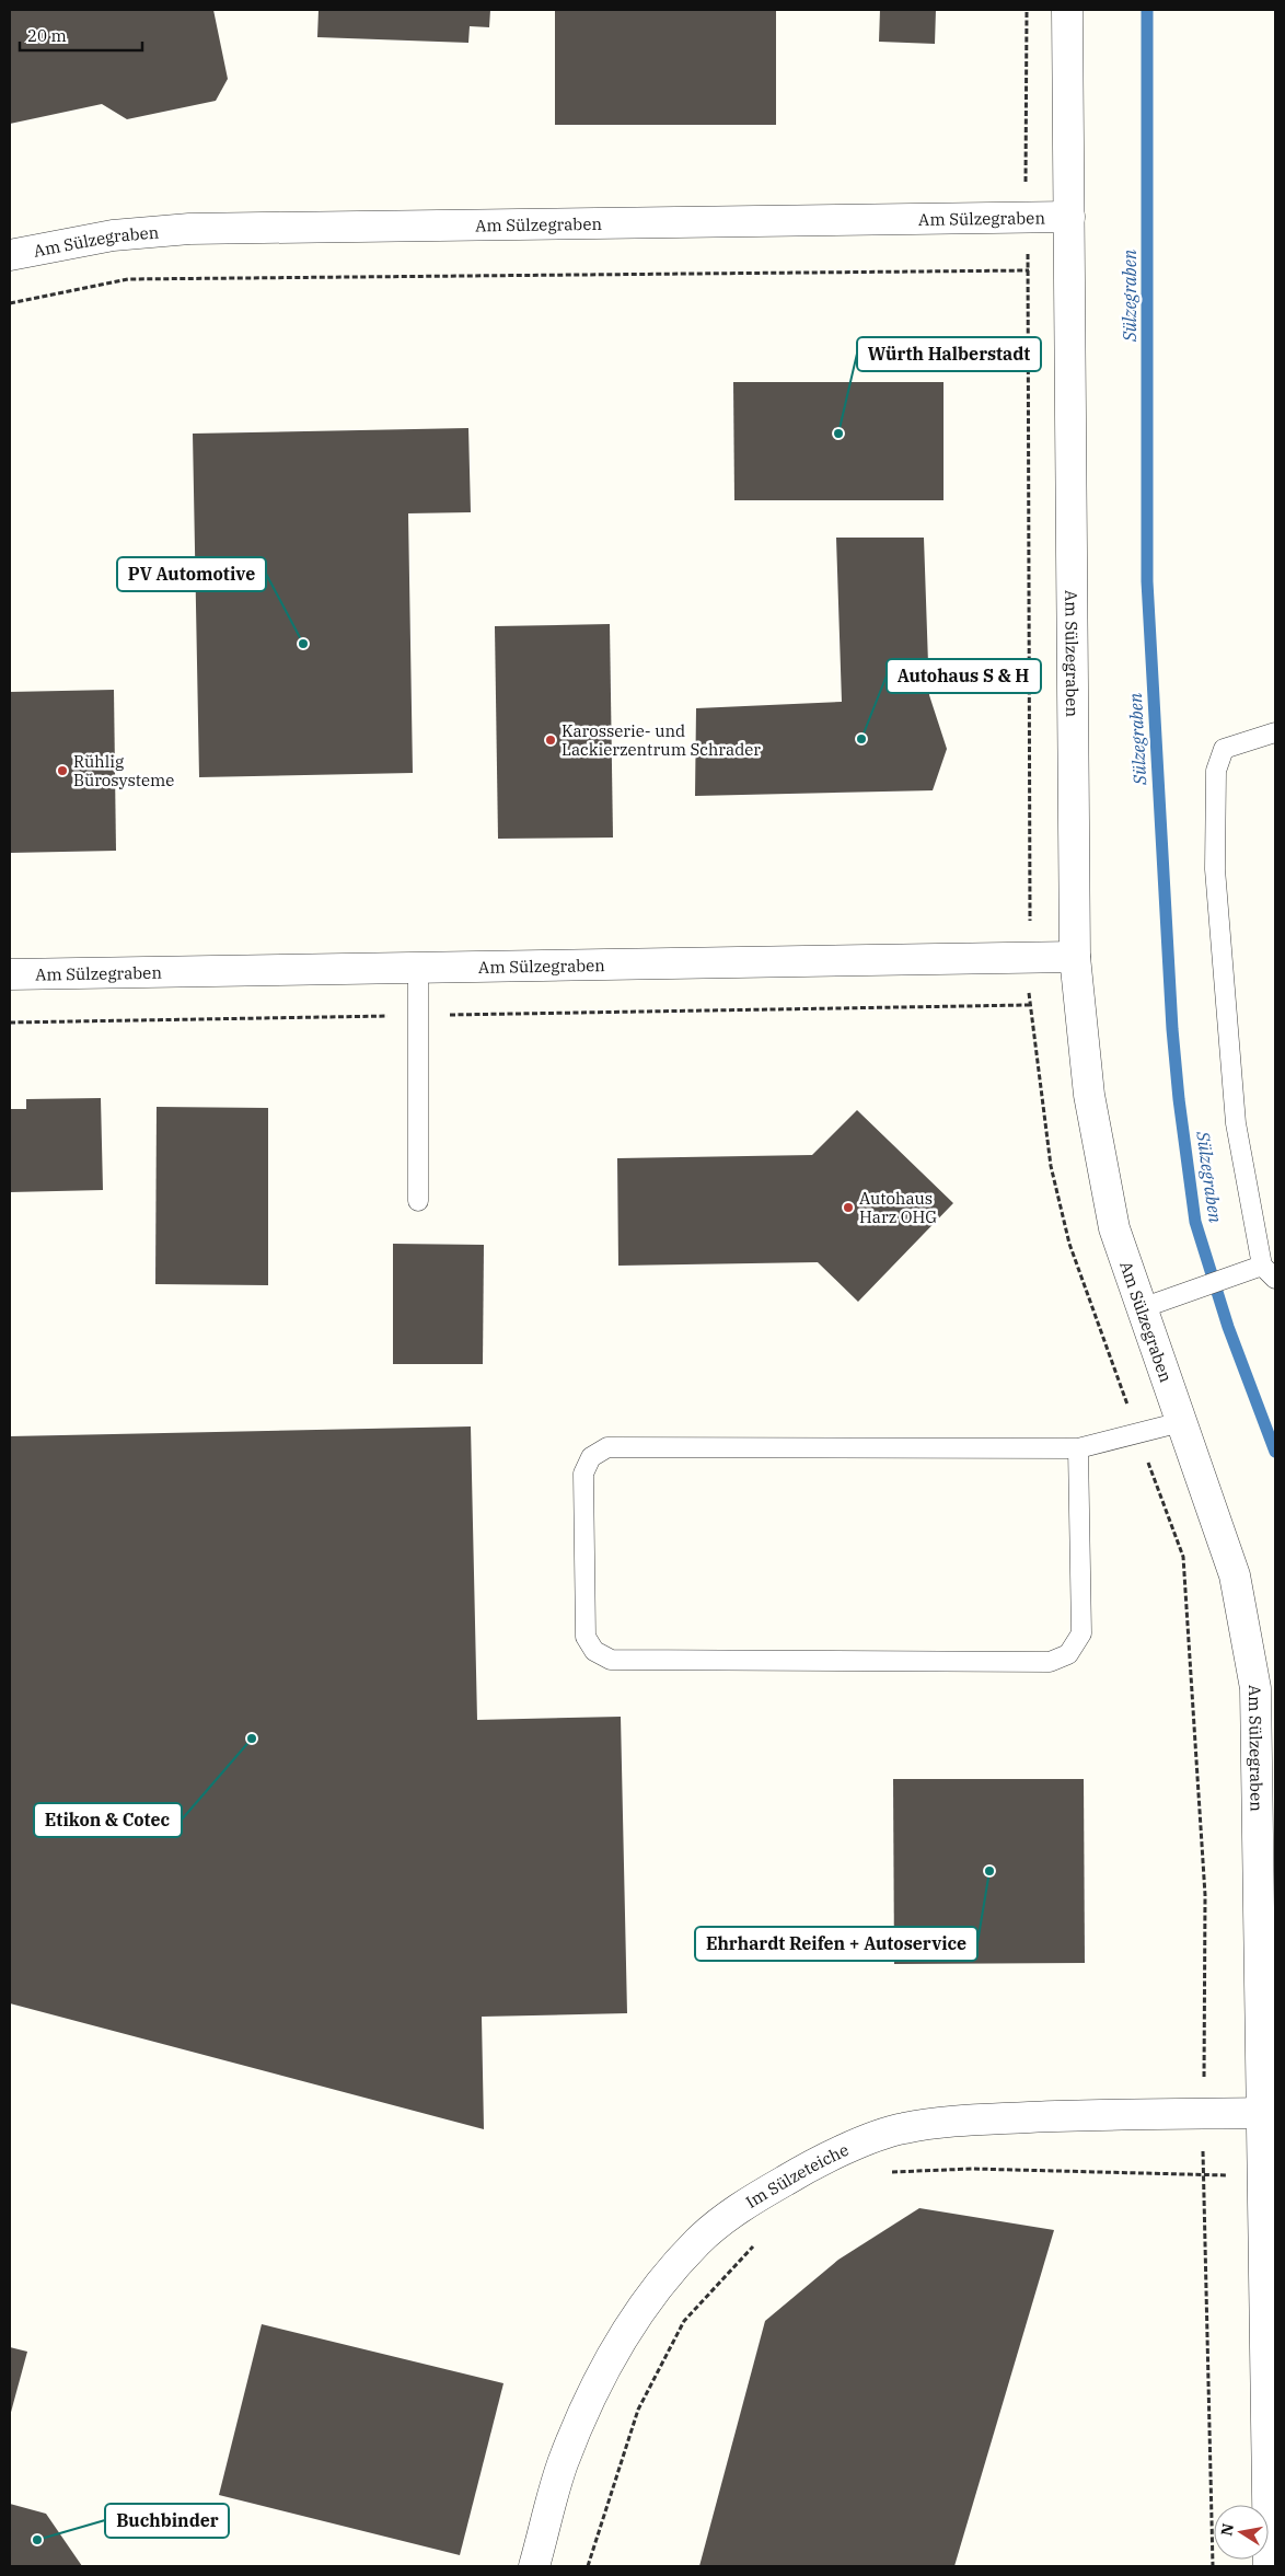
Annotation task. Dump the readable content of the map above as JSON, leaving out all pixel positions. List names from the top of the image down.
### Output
{
  "streets": {
    "street": ["Am Sülzegraben", "Im Sülzeteiche"]
  },
  "crossings": [
    ["Am Sülzegraben", "Im Sülzeteiche"]
  ],
  "water": ["Sülzegraben"],
  "places": [
    "Würth Halberstadt",
    "PV Automotive",
    "Autohaus S & H",
    "Karosserie- und Lackierzentrum Schrader",
    "Rühlig Bürosysteme",
    "Autohaus Harz OHG",
    "Etikon & Cotec",
    "Ehrhardt Reifen + Autoservice",
    "Buchbinder"
  ],
  "scale_bar": "20 m",
  "north": "left"
}
